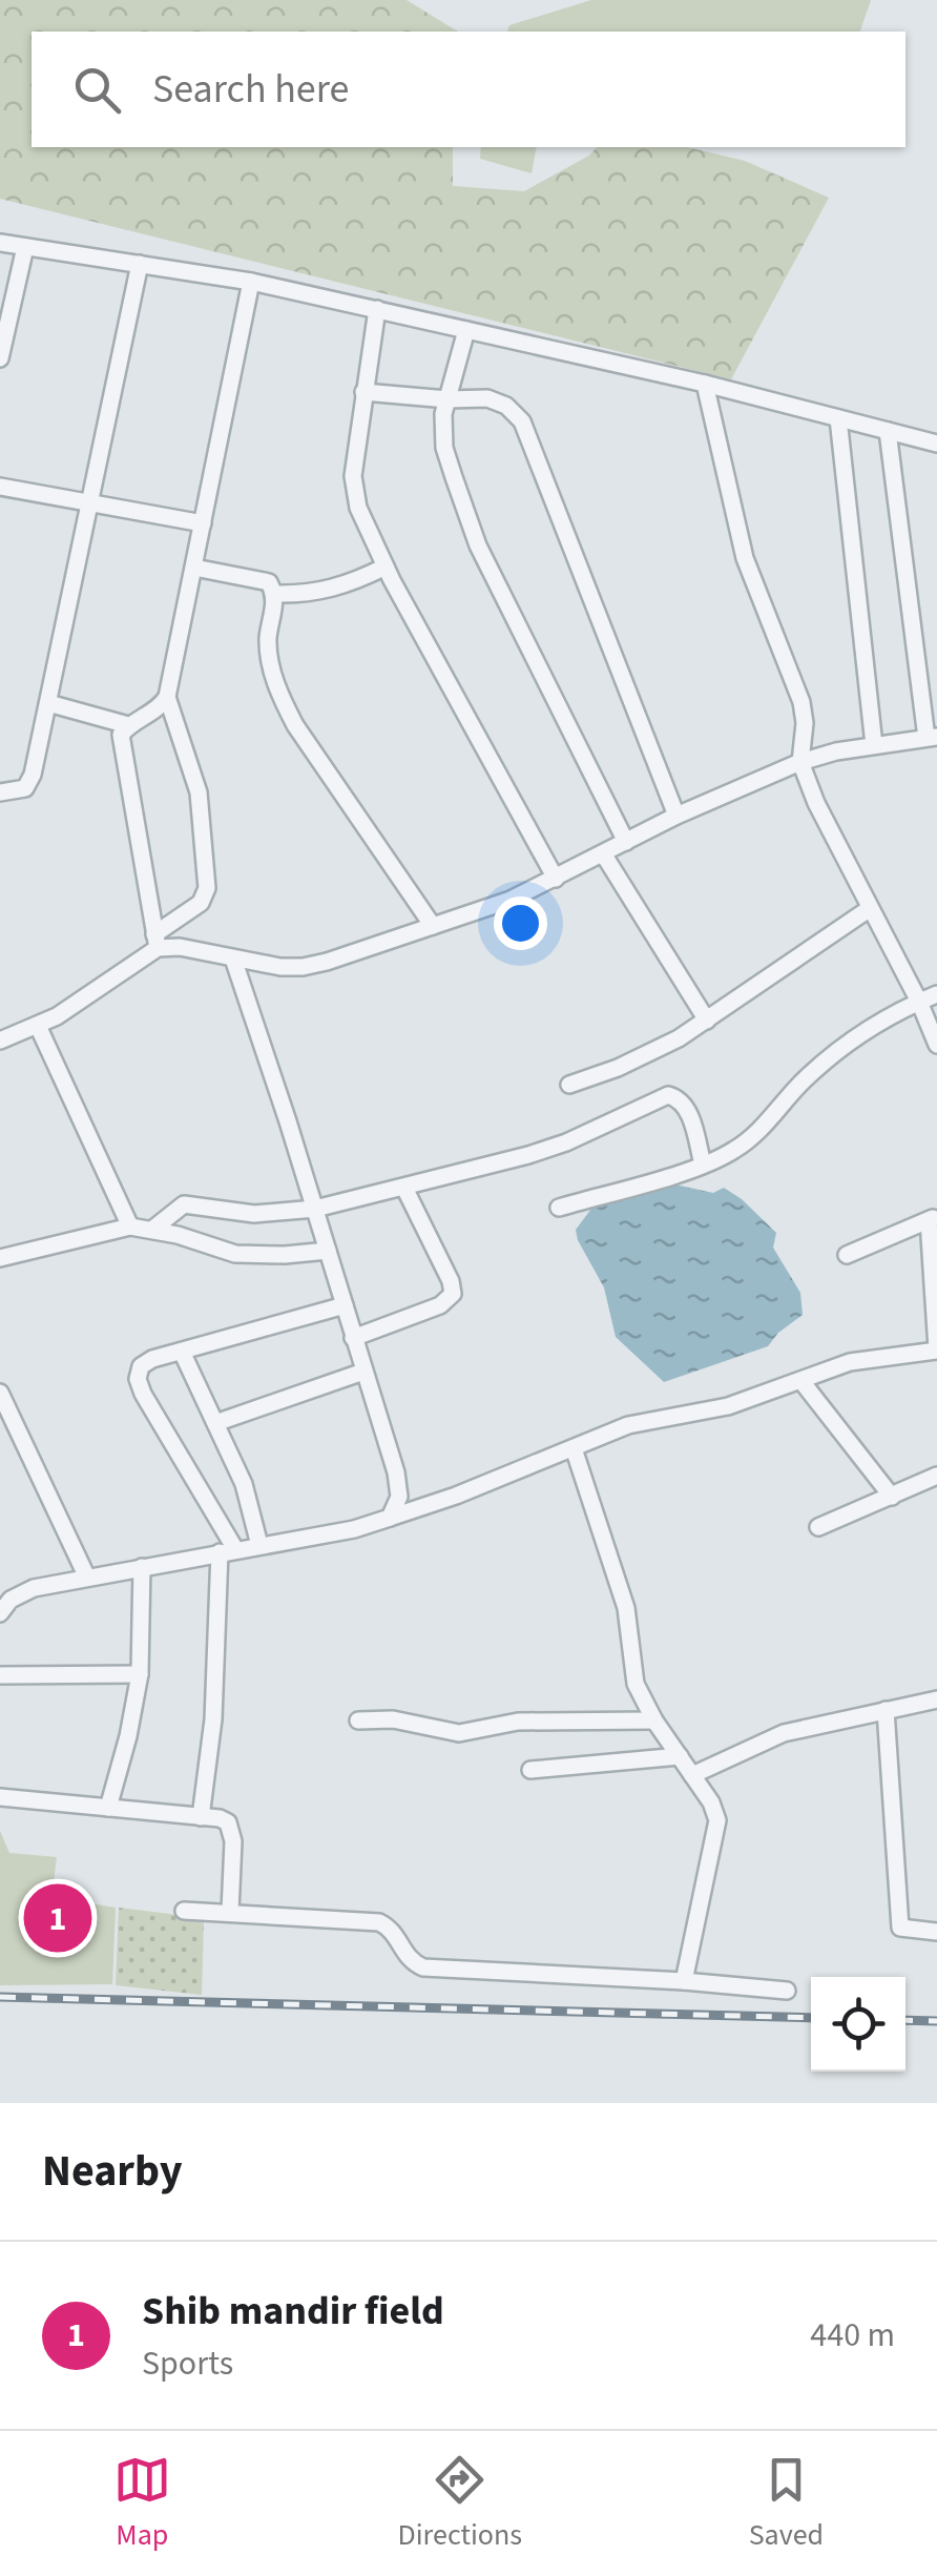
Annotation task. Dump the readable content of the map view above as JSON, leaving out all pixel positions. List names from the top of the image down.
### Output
{
  "page": {
    "search": "Search here",
    "pins": "1",
    "heading": "Nearby",
    "list": [
      {
        "mark": "1",
        "name": "Shib mandir field",
        "note": "Sports",
        "value": "440 m"
      }
    ],
    "nav": ["Map", "Directions", "Saved"]
  }
}
